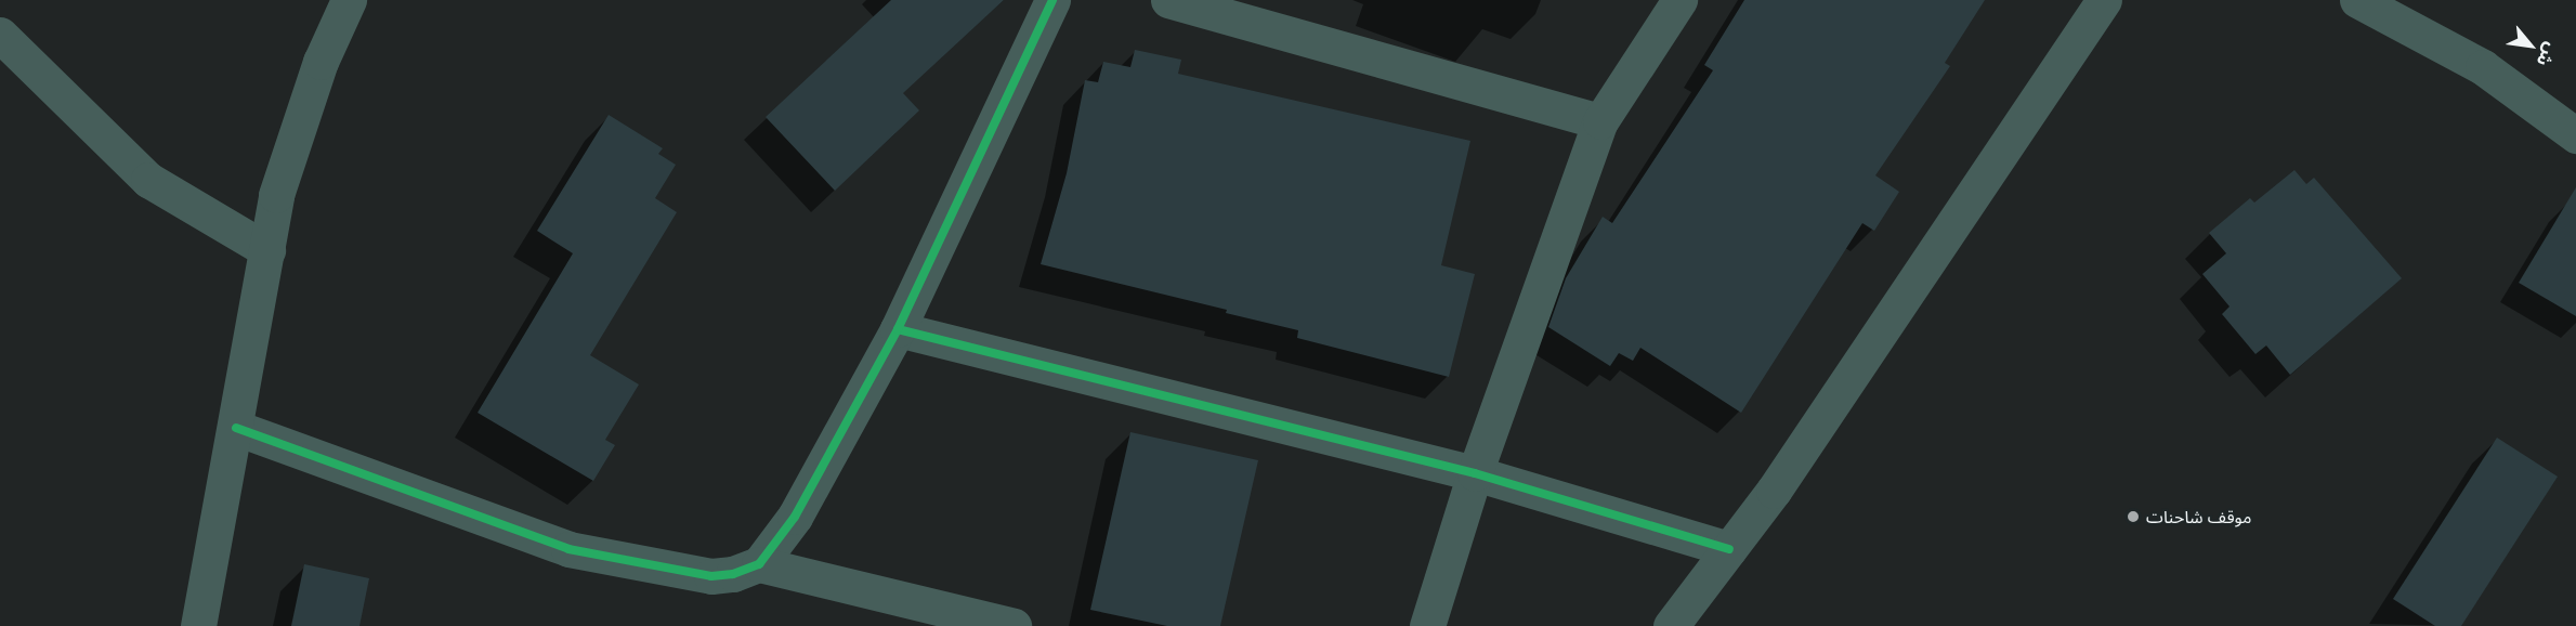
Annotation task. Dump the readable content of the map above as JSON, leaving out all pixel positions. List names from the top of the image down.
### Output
{
  "places": ["موقف شاحنات"],
  "north": "bottom right"
}
